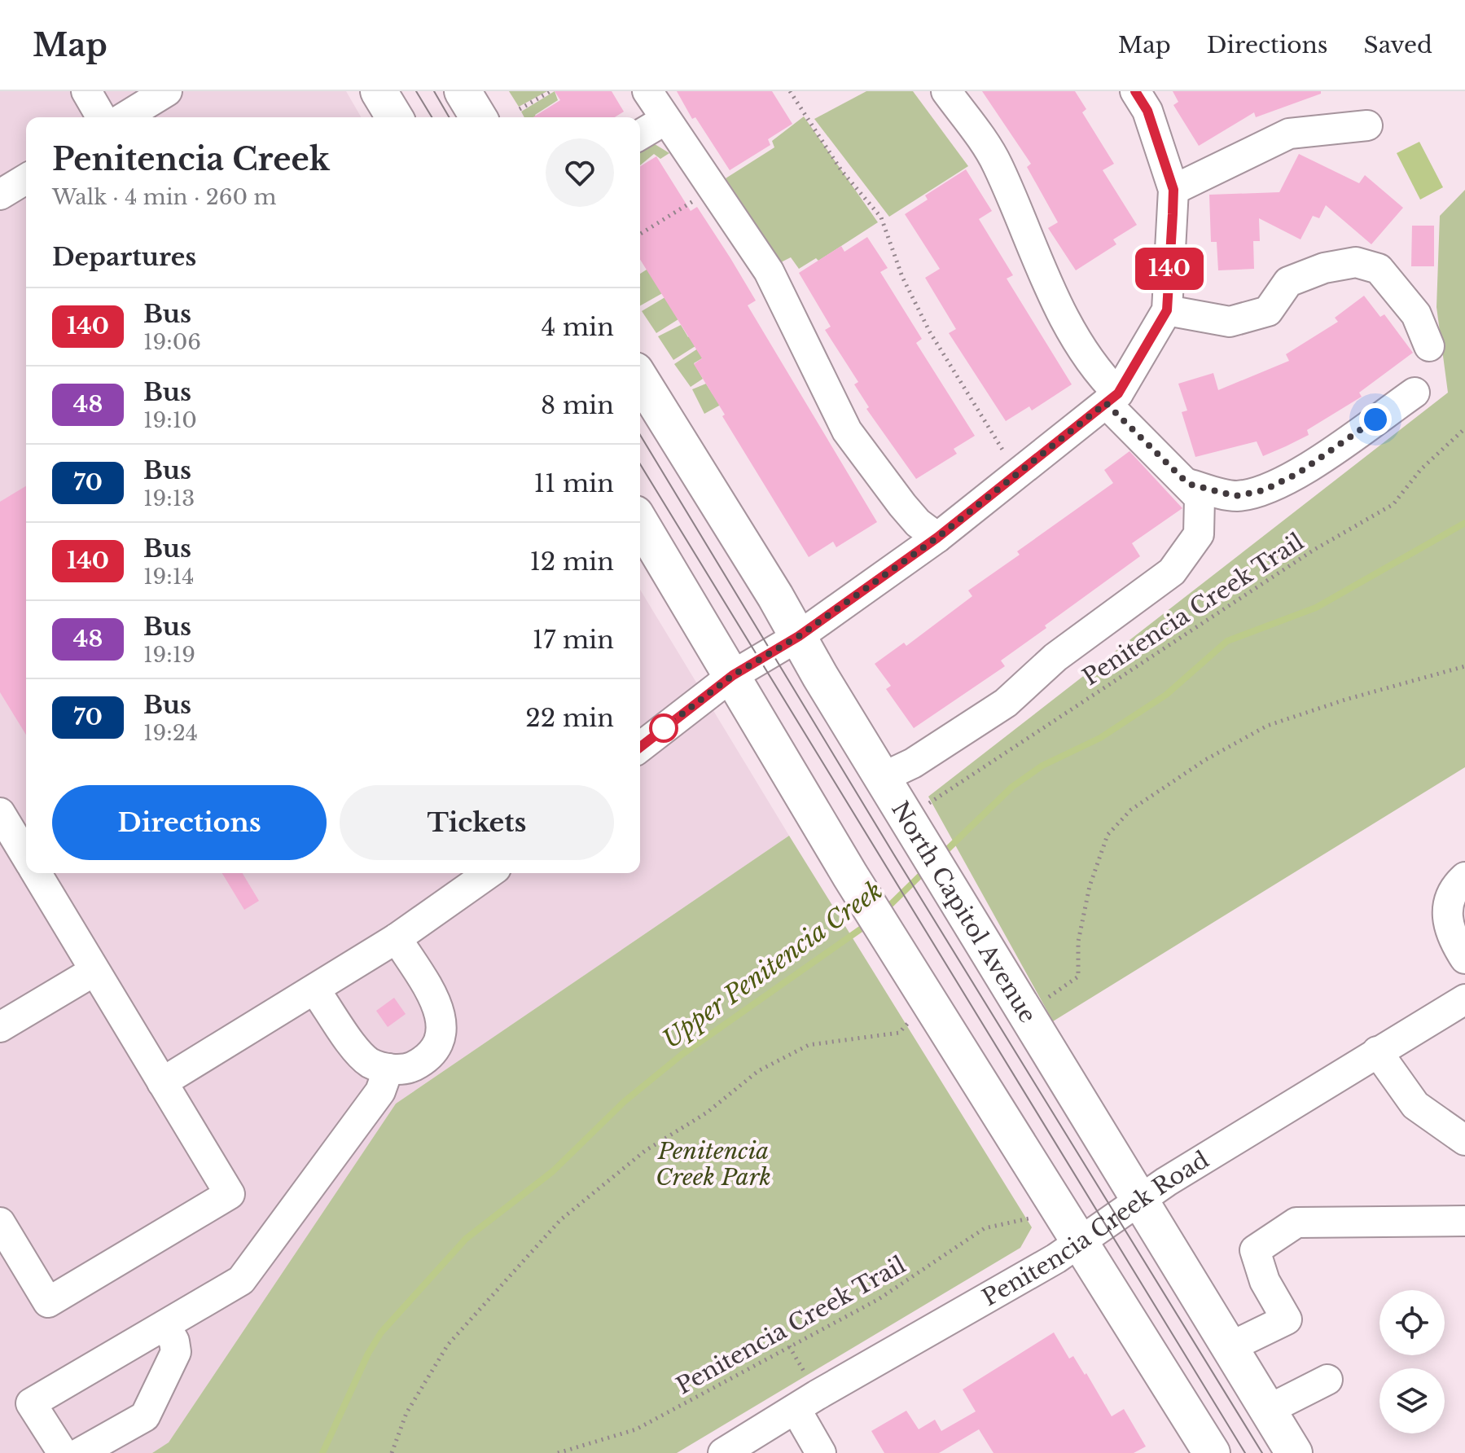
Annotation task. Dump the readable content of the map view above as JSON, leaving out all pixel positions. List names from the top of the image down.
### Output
{
  "streets": {
    "main road": ["North Capitol Avenue"],
    "street": ["Penitencia Creek Road"],
    "path": ["Penitencia Creek Trail"]
  },
  "crossings": [
    ["Penitencia Creek Trail", "North Capitol Avenue"],
    ["North Capitol Avenue", "Penitencia Creek Road"]
  ],
  "water": ["Upper Penitencia Creek"],
  "parks": ["Penitencia Creek Park"],
  "lines": ["bus line 140"],
  "page": {
    "header": "Map",
    "nav": ["Map", "Directions", "Saved"],
    "on_map": "140",
    "heading": [
      ["Penitencia Creek", "Walk · 4 min · 260 m"],
      "Departures"
    ],
    "list": [
      {
        "mark": "140",
        "name": "Bus",
        "note": "19:06",
        "value": "4 min"
      },
      {
        "mark": "48",
        "name": "Bus",
        "note": "19:10",
        "value": "8 min"
      },
      {
        "mark": "70",
        "name": "Bus",
        "note": "19:13",
        "value": "11 min"
      },
      {
        "mark": "140",
        "name": "Bus",
        "note": "19:14",
        "value": "12 min"
      },
      {
        "mark": "48",
        "name": "Bus",
        "note": "19:19",
        "value": "17 min"
      },
      {
        "mark": "70",
        "name": "Bus",
        "note": "19:24",
        "value": "22 min"
      }
    ],
    "buttons": ["Directions", "Tickets"]
  }
}
